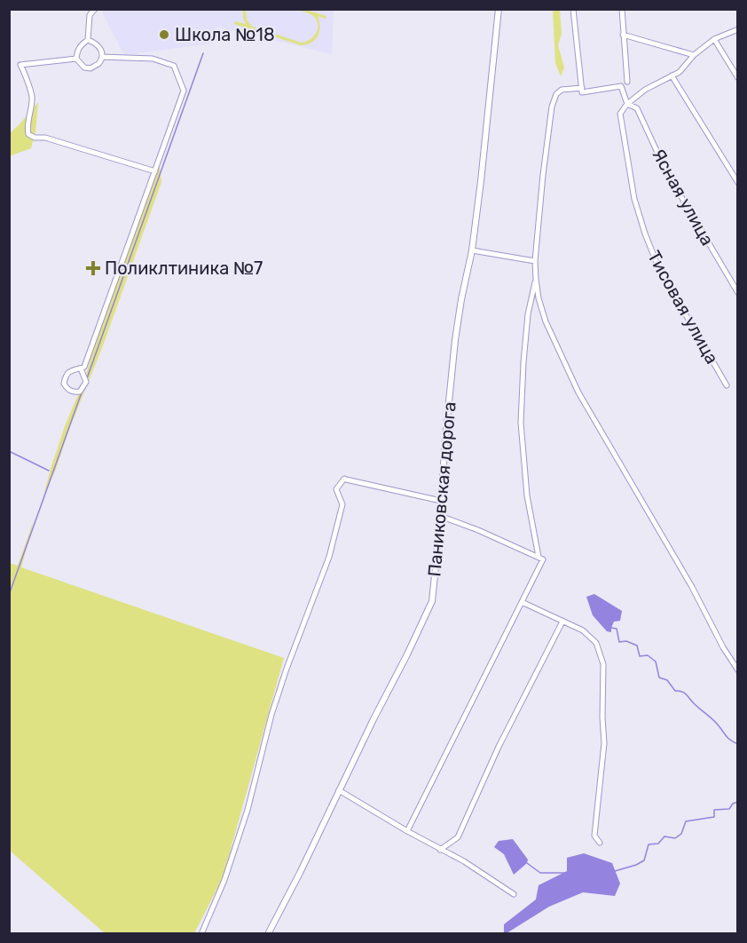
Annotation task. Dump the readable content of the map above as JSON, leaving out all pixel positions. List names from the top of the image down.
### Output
{
  "streets": {
    "street": ["Ясная улица", "Тисовая улица", "Паниковская дорога"]
  },
  "crossings": [
    ["Ясная улица", "Тисовая улица"]
  ],
  "places": {
    "other": ["Школа №18"],
    "health": ["Поликлтиника №7"]
  }
}
